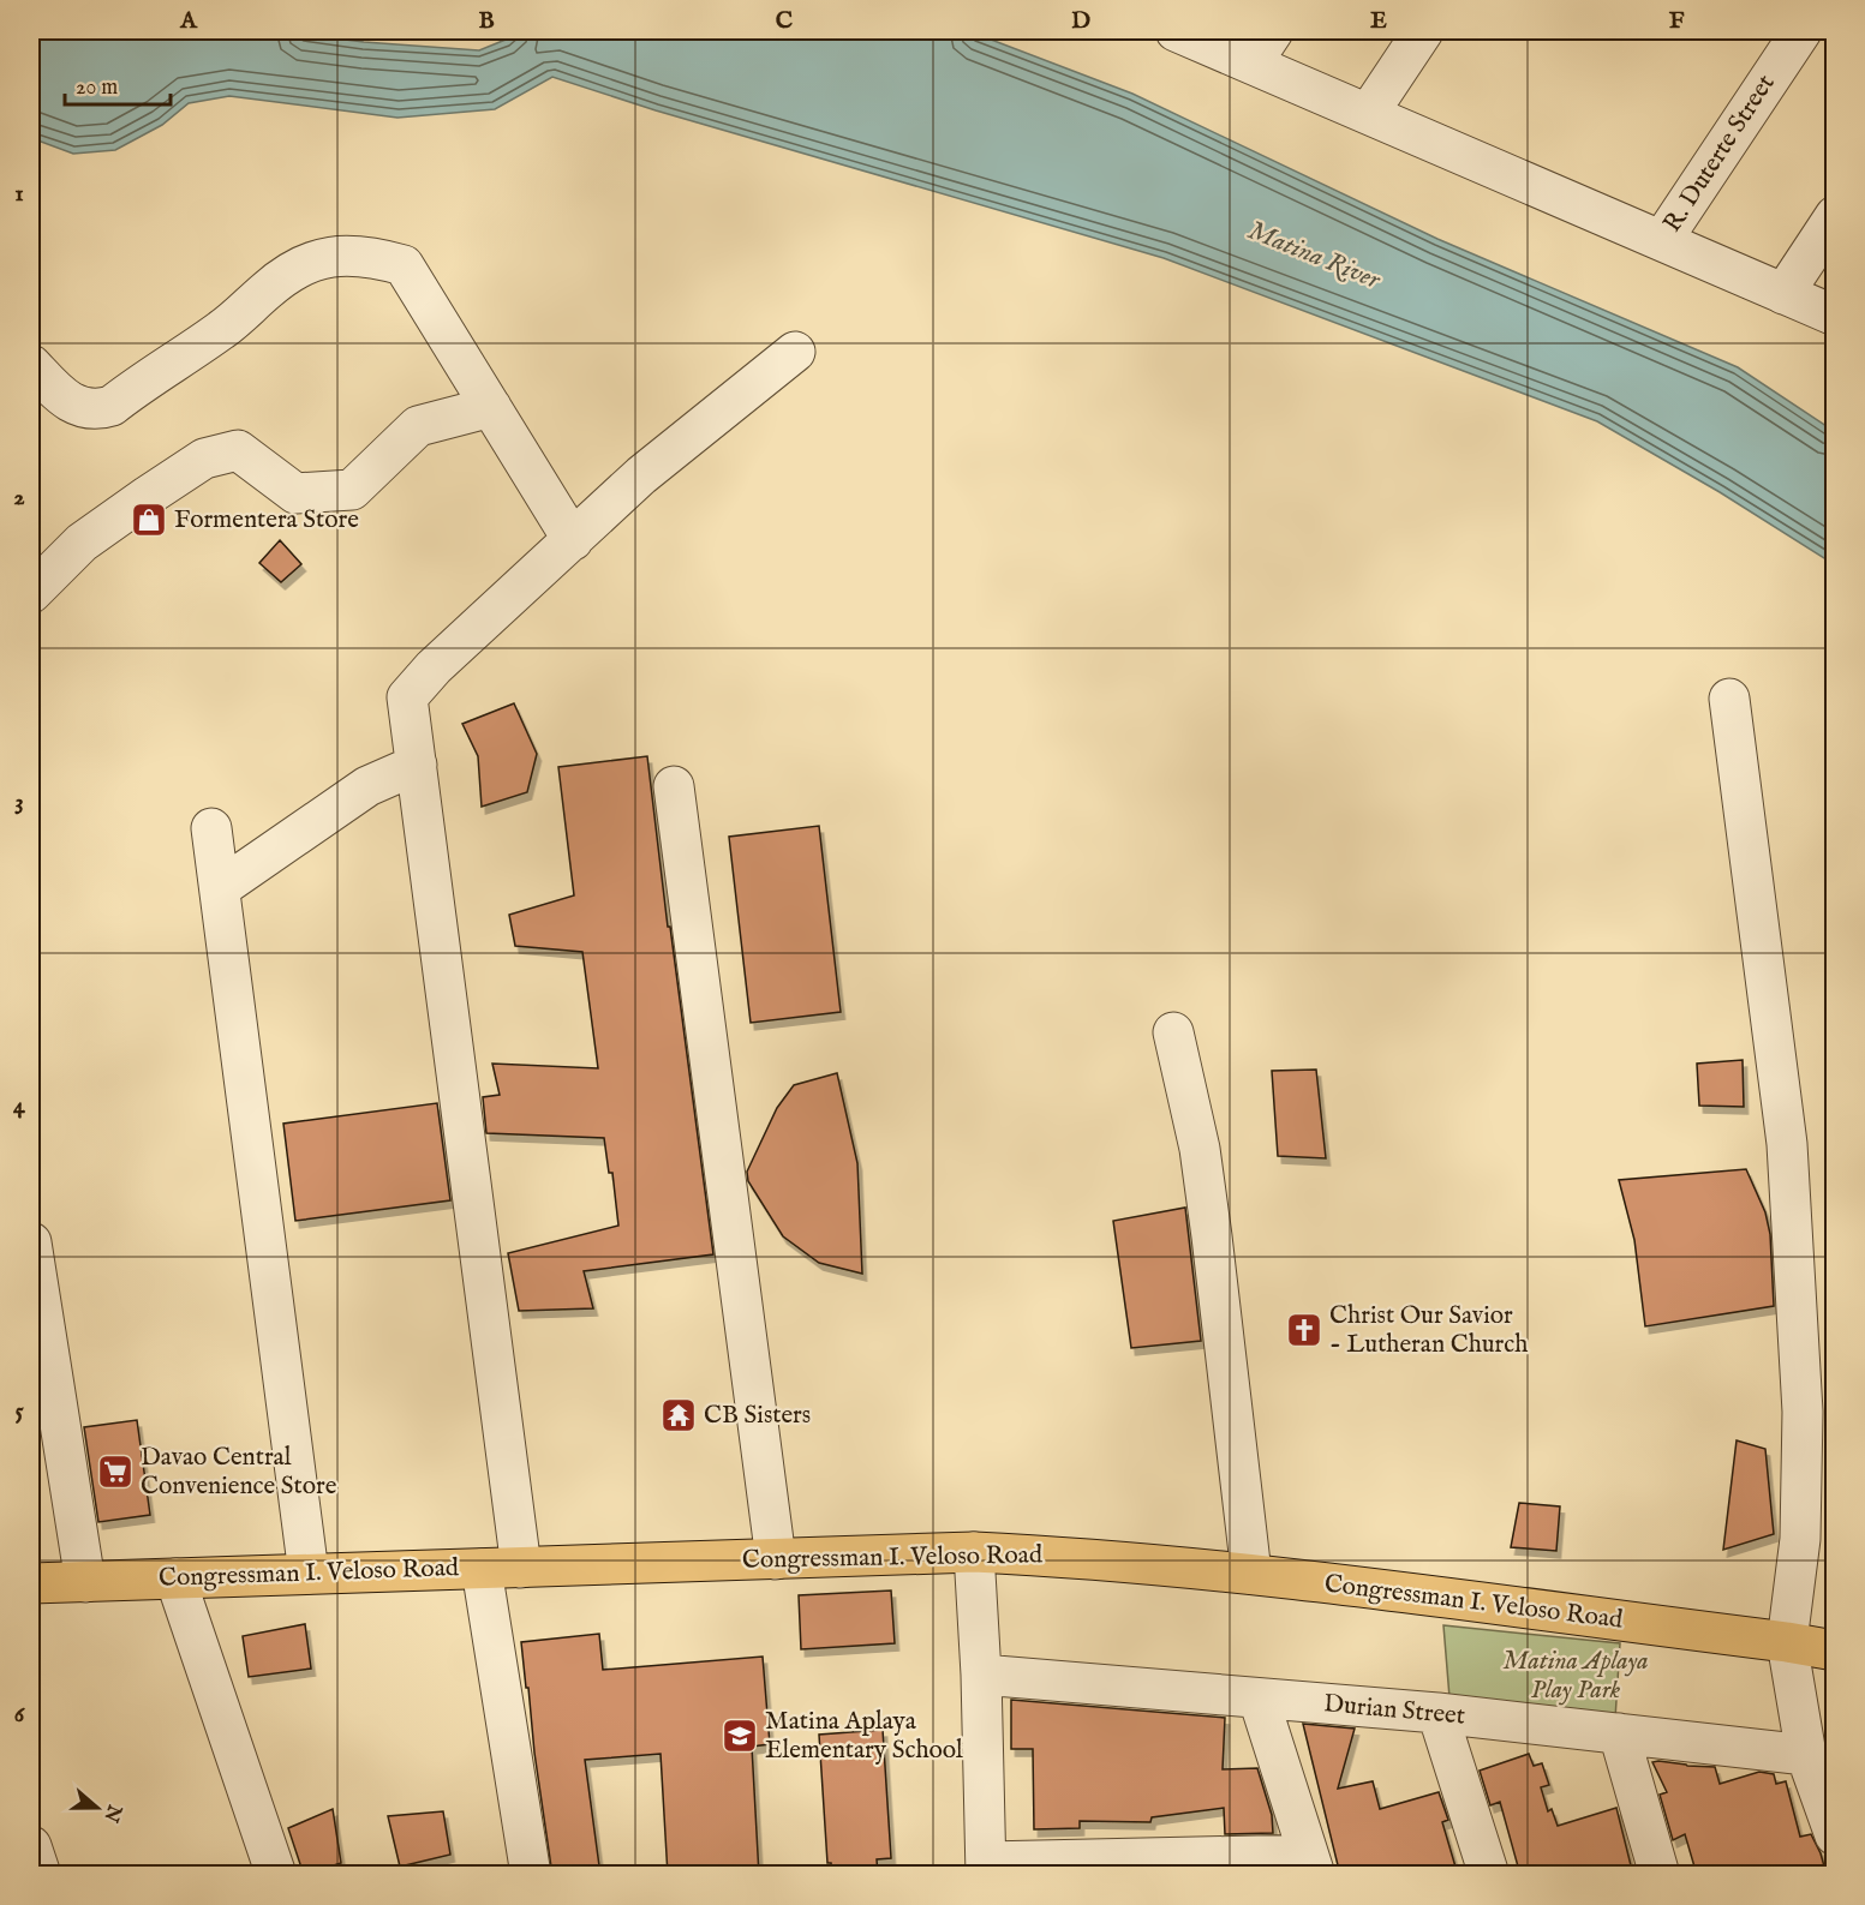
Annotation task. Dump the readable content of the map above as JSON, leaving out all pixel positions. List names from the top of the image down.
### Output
{
  "streets": {
    "main road": ["Congressman I. Veloso Road"],
    "street": ["R. Duterte Street", "Durian Street"]
  },
  "water": ["Matina River"],
  "parks": ["Matina Aplaya Play Park"],
  "places": {
    "shop": ["Formentera Store"],
    "church": ["Christ Our Savior - Lutheran Church"],
    "temple": ["CB Sisters"],
    "supermarket": ["Davao Central Convenience Store"],
    "school or university": ["Matina Aplaya Elementary School"]
  },
  "scale_bar": "20 m",
  "north": "right",
  "grid": {
    "columns": [
      "A",
      "B",
      "C",
      "D",
      "E",
      "F"
    ],
    "rows": [
      "1",
      "2",
      "3",
      "4",
      "5",
      "6"
    ]
  }
}
